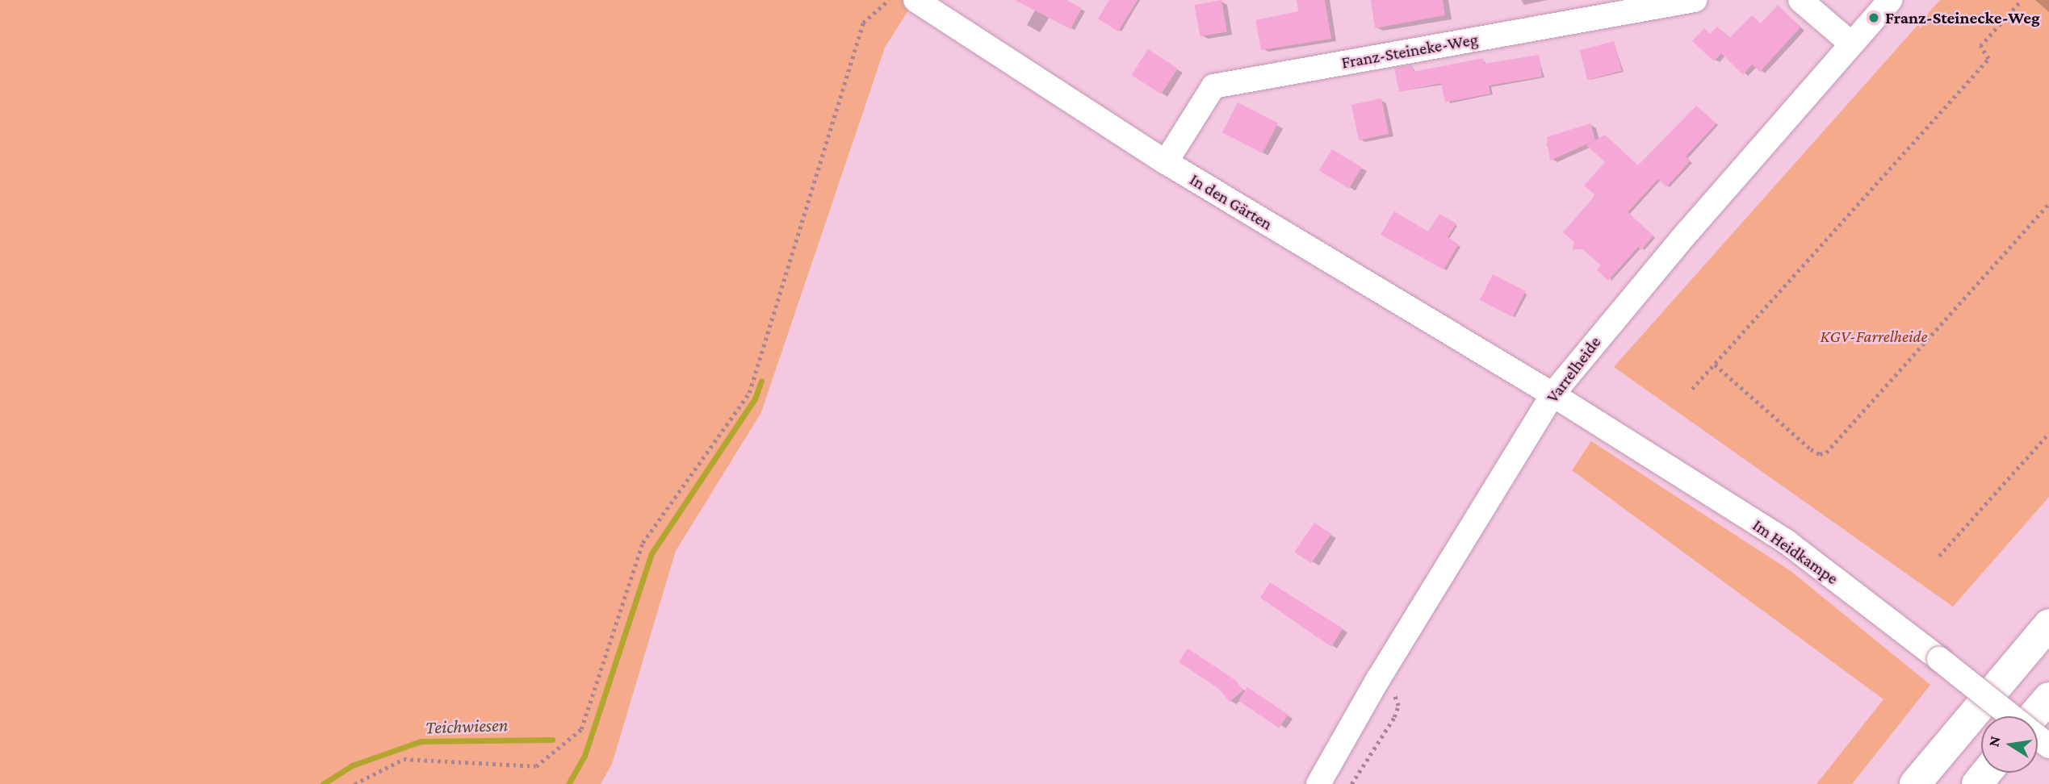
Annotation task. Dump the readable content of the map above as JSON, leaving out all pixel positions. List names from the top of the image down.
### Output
{
  "streets": {
    "street": [
      "Franz-Steineke-Weg",
      "In den Gärten",
      "Varrelheide",
      "Im Heidkampe"
    ]
  },
  "crossings": [
    ["Franz-Steineke-Weg", "In den Gärten"],
    ["In den Gärten", "Varrelheide"],
    ["In den Gärten", "Im Heidkampe"],
    ["Varrelheide", "Im Heidkampe"]
  ],
  "water": ["Teichwiesen"],
  "parks": ["KGV-Farrelheide"],
  "places": ["Franz-Steinecke-Weg"],
  "north": "left"
}
